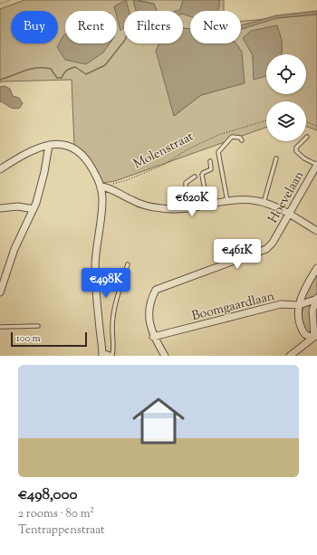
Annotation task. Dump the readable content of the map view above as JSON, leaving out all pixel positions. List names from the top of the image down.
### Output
{
  "streets": {
    "street": ["Hoevelaan", "Boomgaardlaan"],
    "path": ["Molenstraat"]
  },
  "crossings": [
    ["Hoevelaan", "Boomgaardlaan"]
  ],
  "scale_bar": "100 m",
  "page": {
    "chip": [
      "Buy",
      "Rent",
      "Filters",
      "New"
    ],
    "price": ["€620K", "€461K", "€498K"],
    "scale": "100 m",
    "list": [
      {
        "name": "€498,000",
        "note": "2 rooms · 80 m² · Tentrappenstraat"
      }
    ]
  }
}
